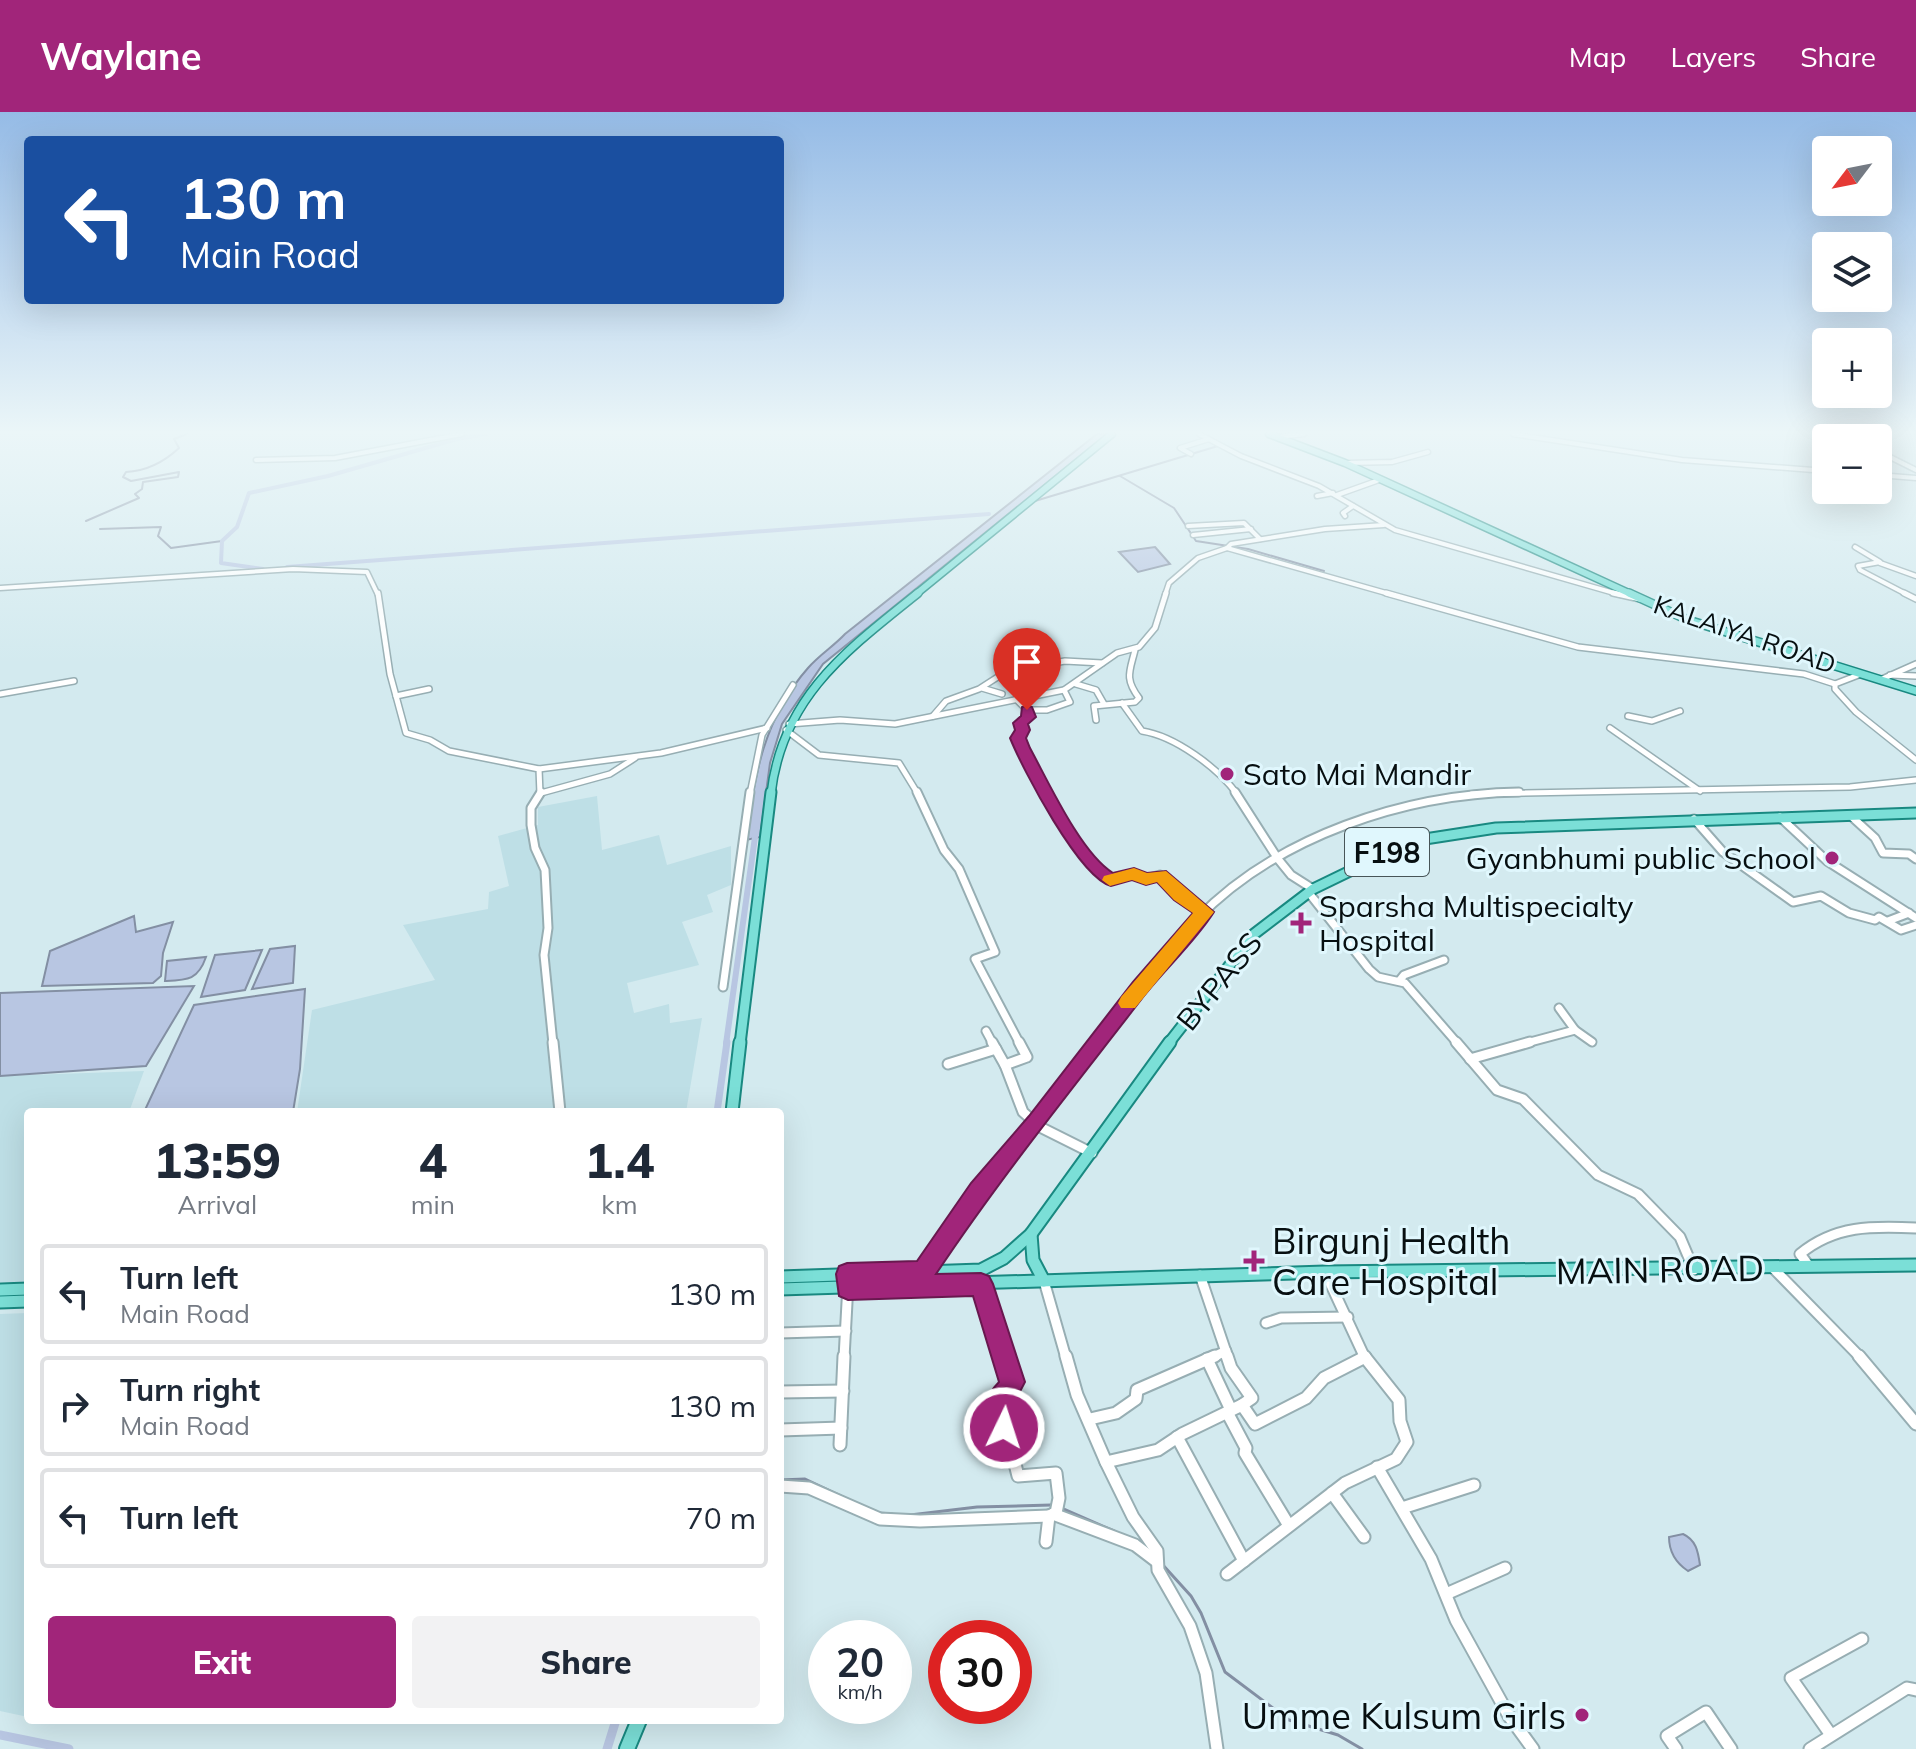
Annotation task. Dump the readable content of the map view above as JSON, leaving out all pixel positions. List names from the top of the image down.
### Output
{
  "streets": {
    "main road": [
      "KALAIYA ROAD",
      "F198",
      "BYPASS",
      "MAIN ROAD"
    ]
  },
  "places": {
    "other": ["Sato Mai Mandir", "Gyanbhumi public School", "Umme Kulsum Girls"],
    "health": ["Sparsha Multispecialty Hospital", "Birgunj Health Care Hospital"]
  },
  "north": "bottom left",
  "page": {
    "header": "Waylane",
    "nav": ["Map", "Layers", "Share"],
    "map_buttons": ["+", "−"],
    "turn": ["130 m", "Main Road"],
    "eta": [
      "13:59",
      "Arrival",
      "4",
      "min",
      "1.4",
      "km"
    ],
    "list": [
      {
        "name": "Turn left",
        "note": "Main Road",
        "value": "130 m"
      },
      {
        "name": "Turn right",
        "note": "Main Road",
        "value": "130 m"
      },
      {
        "name": "Turn left",
        "value": "70 m"
      }
    ],
    "buttons": ["Exit", "Share"],
    "speed": "20 km/h",
    "limit": "30"
  }
}
